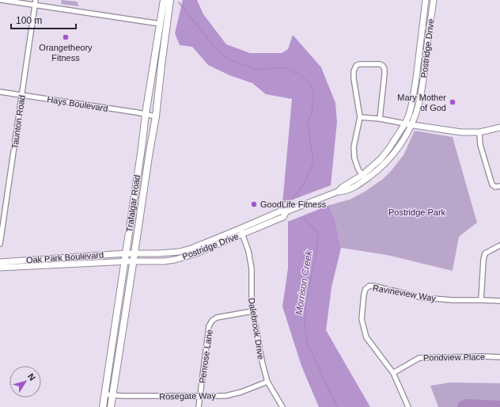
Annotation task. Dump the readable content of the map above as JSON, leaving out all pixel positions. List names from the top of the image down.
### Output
{
  "streets": {
    "main road": ["Trafalgar Road"],
    "street": [
      "Postridge Drive",
      "Hays Boulevard",
      "Taunton Road",
      "Oak Park Boulevard",
      "Ravineview Way",
      "Dalebrook Drive",
      "Penrose Lane",
      "Pondview Place",
      "Rosegate Way"
    ]
  },
  "crossings": [
    ["Postridge Drive", "Trafalgar Road"],
    ["Postridge Drive", "Oak Park Boulevard"],
    ["Postridge Drive", "Dalebrook Drive"],
    ["Hays Boulevard", "Taunton Road"],
    ["Hays Boulevard", "Trafalgar Road"],
    ["Trafalgar Road", "Oak Park Boulevard"],
    ["Trafalgar Road", "Rosegate Way"],
    ["Ravineview Way", "Pondview Place"],
    ["Dalebrook Drive", "Penrose Lane"],
    ["Dalebrook Drive", "Rosegate Way"],
    ["Penrose Lane", "Rosegate Way"]
  ],
  "water": ["Morrison Creek"],
  "parks": ["Postridge Park"],
  "places": ["Orangetheory Fitness", "Mary Mother of God", "GoodLife Fitness"],
  "scale_bar": "100 m",
  "north": "top right"
}
